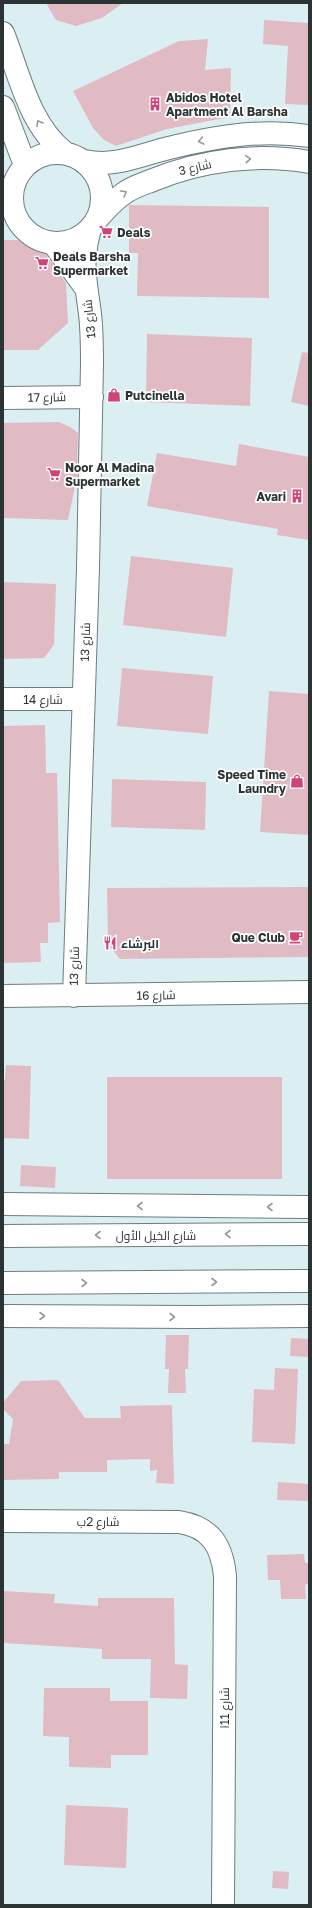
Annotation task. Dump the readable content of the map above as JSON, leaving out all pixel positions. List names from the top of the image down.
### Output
{
  "streets": {
    "street": [
      "شارع 3",
      "شارع 13",
      "شارع 17",
      "شارع 14",
      "شارع 16",
      "شارع الخيل الأول",
      "شارع 2ب",
      "شارع 11ا"
    ]
  },
  "crossings": [
    ["شارع 3", "شارع 13"],
    ["شارع 13", "شارع 17"],
    ["شارع 13", "شارع 14"],
    ["شارع 13", "شارع 16"],
    ["شارع 2ب", "شارع 11ا"]
  ],
  "places": {
    "building": ["Abidos Hotel Apartment Al Barsha", "Avari"],
    "supermarket": ["Deals", "Deals Barsha Supermarket", "Noor Al Madina Supermarket"],
    "shop": ["Putcinella", "Speed Time Laundry"],
    "cafe": ["Que Club"],
    "restaurant": ["البرشاء"]
  }
}
